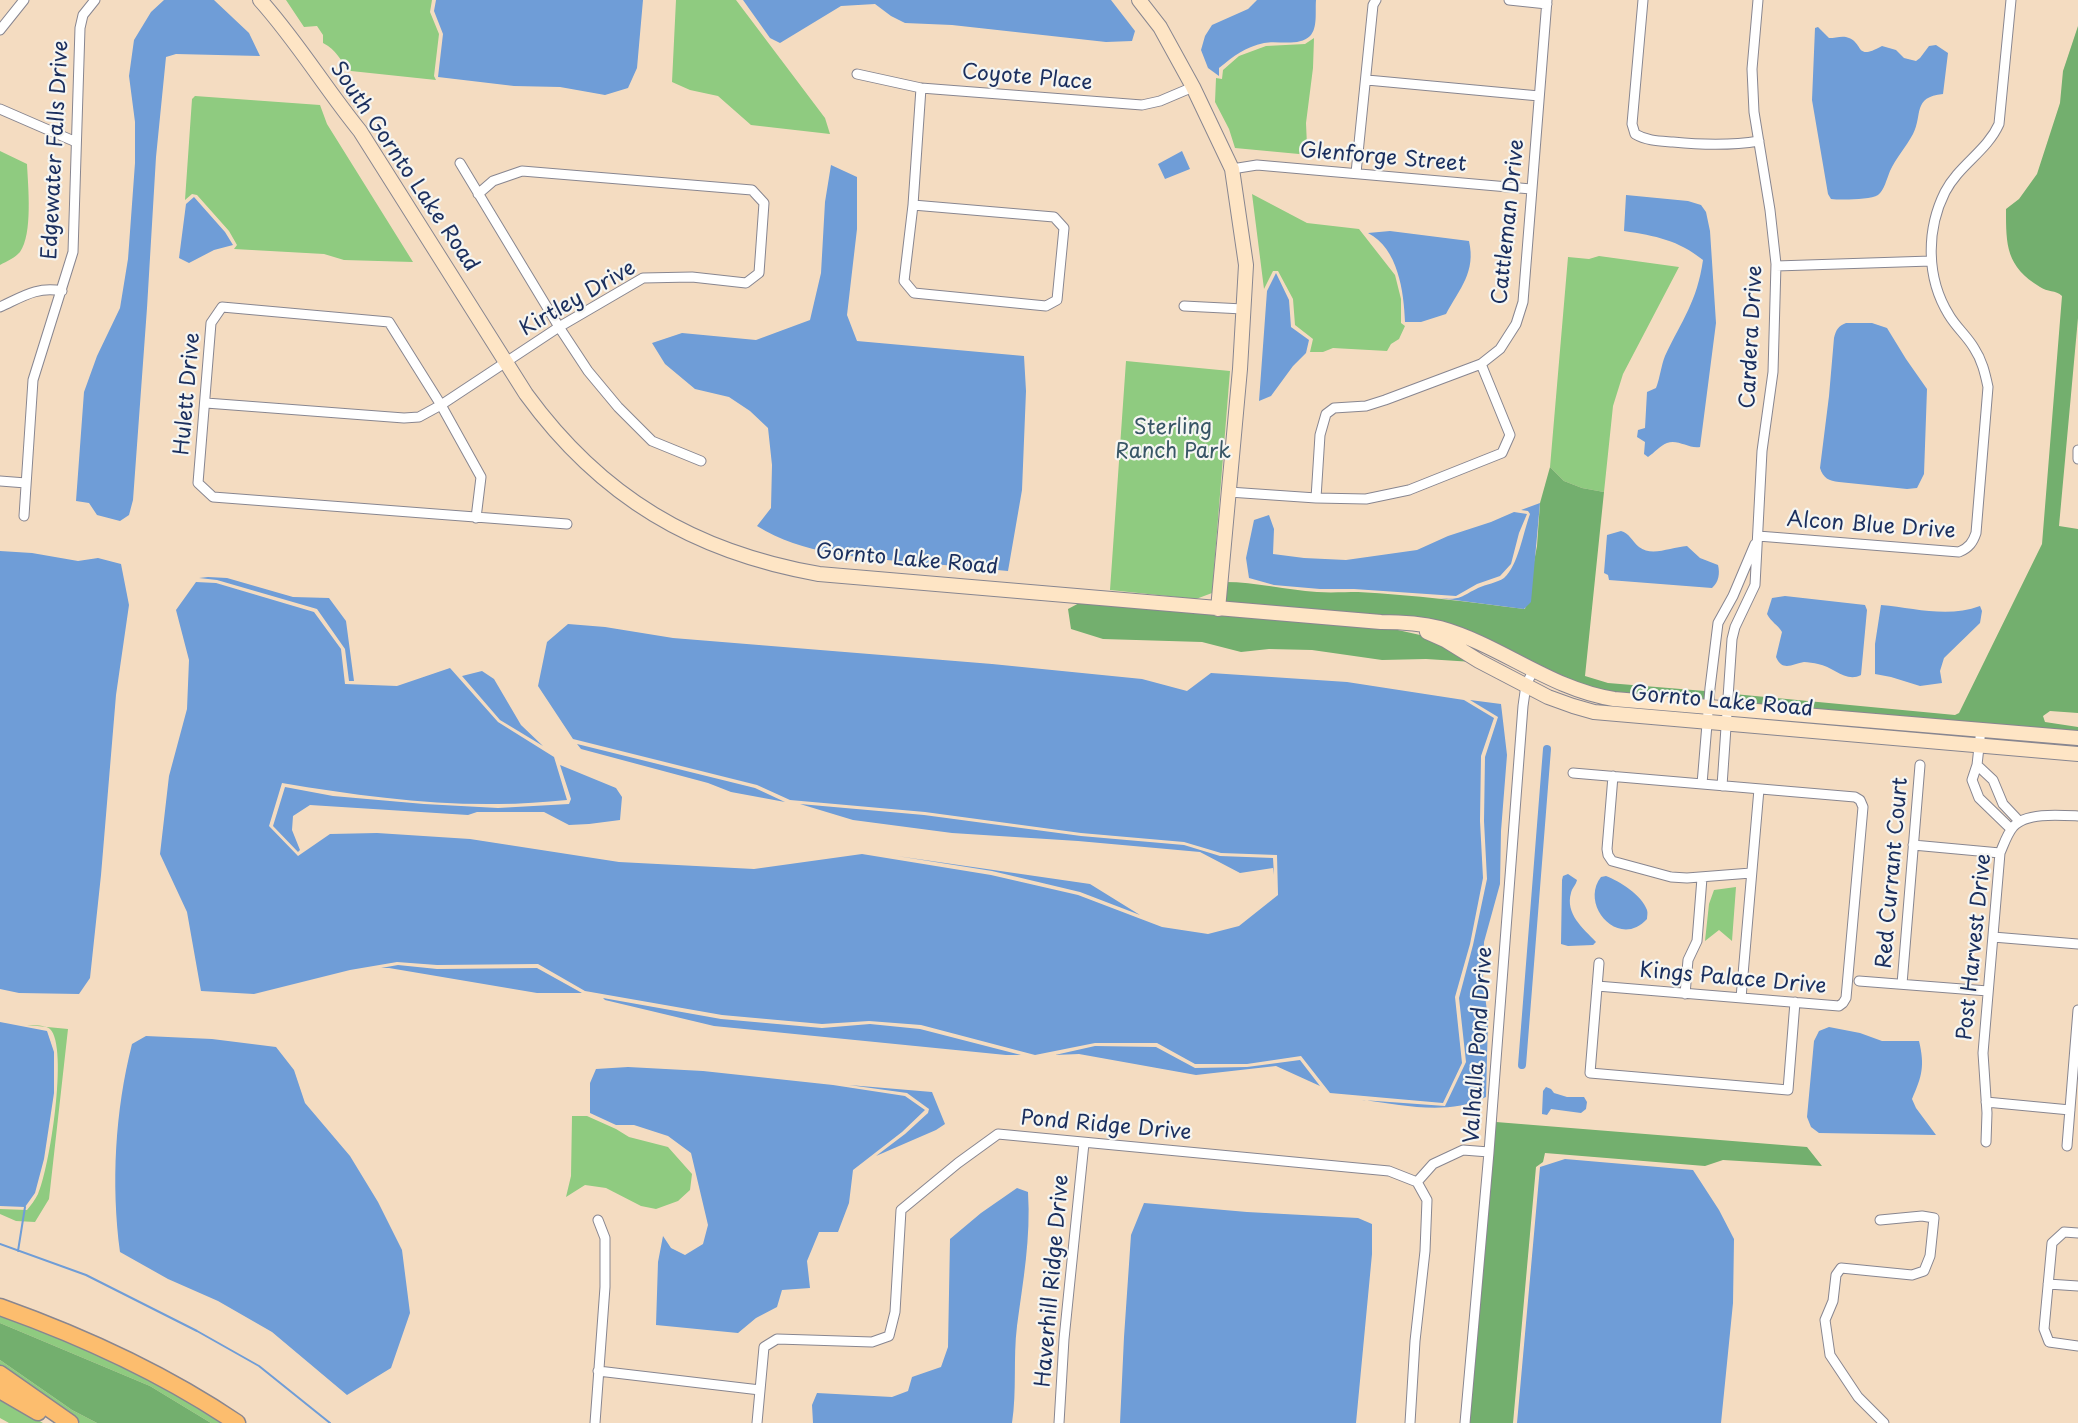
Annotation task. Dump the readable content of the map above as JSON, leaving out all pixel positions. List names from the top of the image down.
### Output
{
  "streets": {
    "street": [
      "Coyote Place",
      "Edgewater Falls Drive",
      "Glenforge Street",
      "South Gornto Lake Road",
      "Cattleman Drive",
      "Kirtley Drive",
      "Cardera Drive",
      "Hulett Drive",
      "Alcon Blue Drive",
      "Gornto Lake Road",
      "Red Currant Court",
      "Post Harvest Drive",
      "Kings Palace Drive",
      "Valhalla Pond Drive",
      "Pond Ridge Drive",
      "Haverhill Ridge Drive"
    ]
  },
  "crossings": [
    ["Glenforge Street", "Cattleman Drive"],
    ["South Gornto Lake Road", "Kirtley Drive"],
    ["South Gornto Lake Road", "Gornto Lake Road"],
    ["Kirtley Drive", "Hulett Drive"],
    ["Kirtley Drive", "Gornto Lake Road"],
    ["Cardera Drive", "Alcon Blue Drive"],
    ["Cardera Drive", "Gornto Lake Road"],
    ["Gornto Lake Road", "Valhalla Pond Drive"],
    ["Pond Ridge Drive", "Haverhill Ridge Drive"]
  ],
  "parks": ["Sterling Ranch Park"]
}
